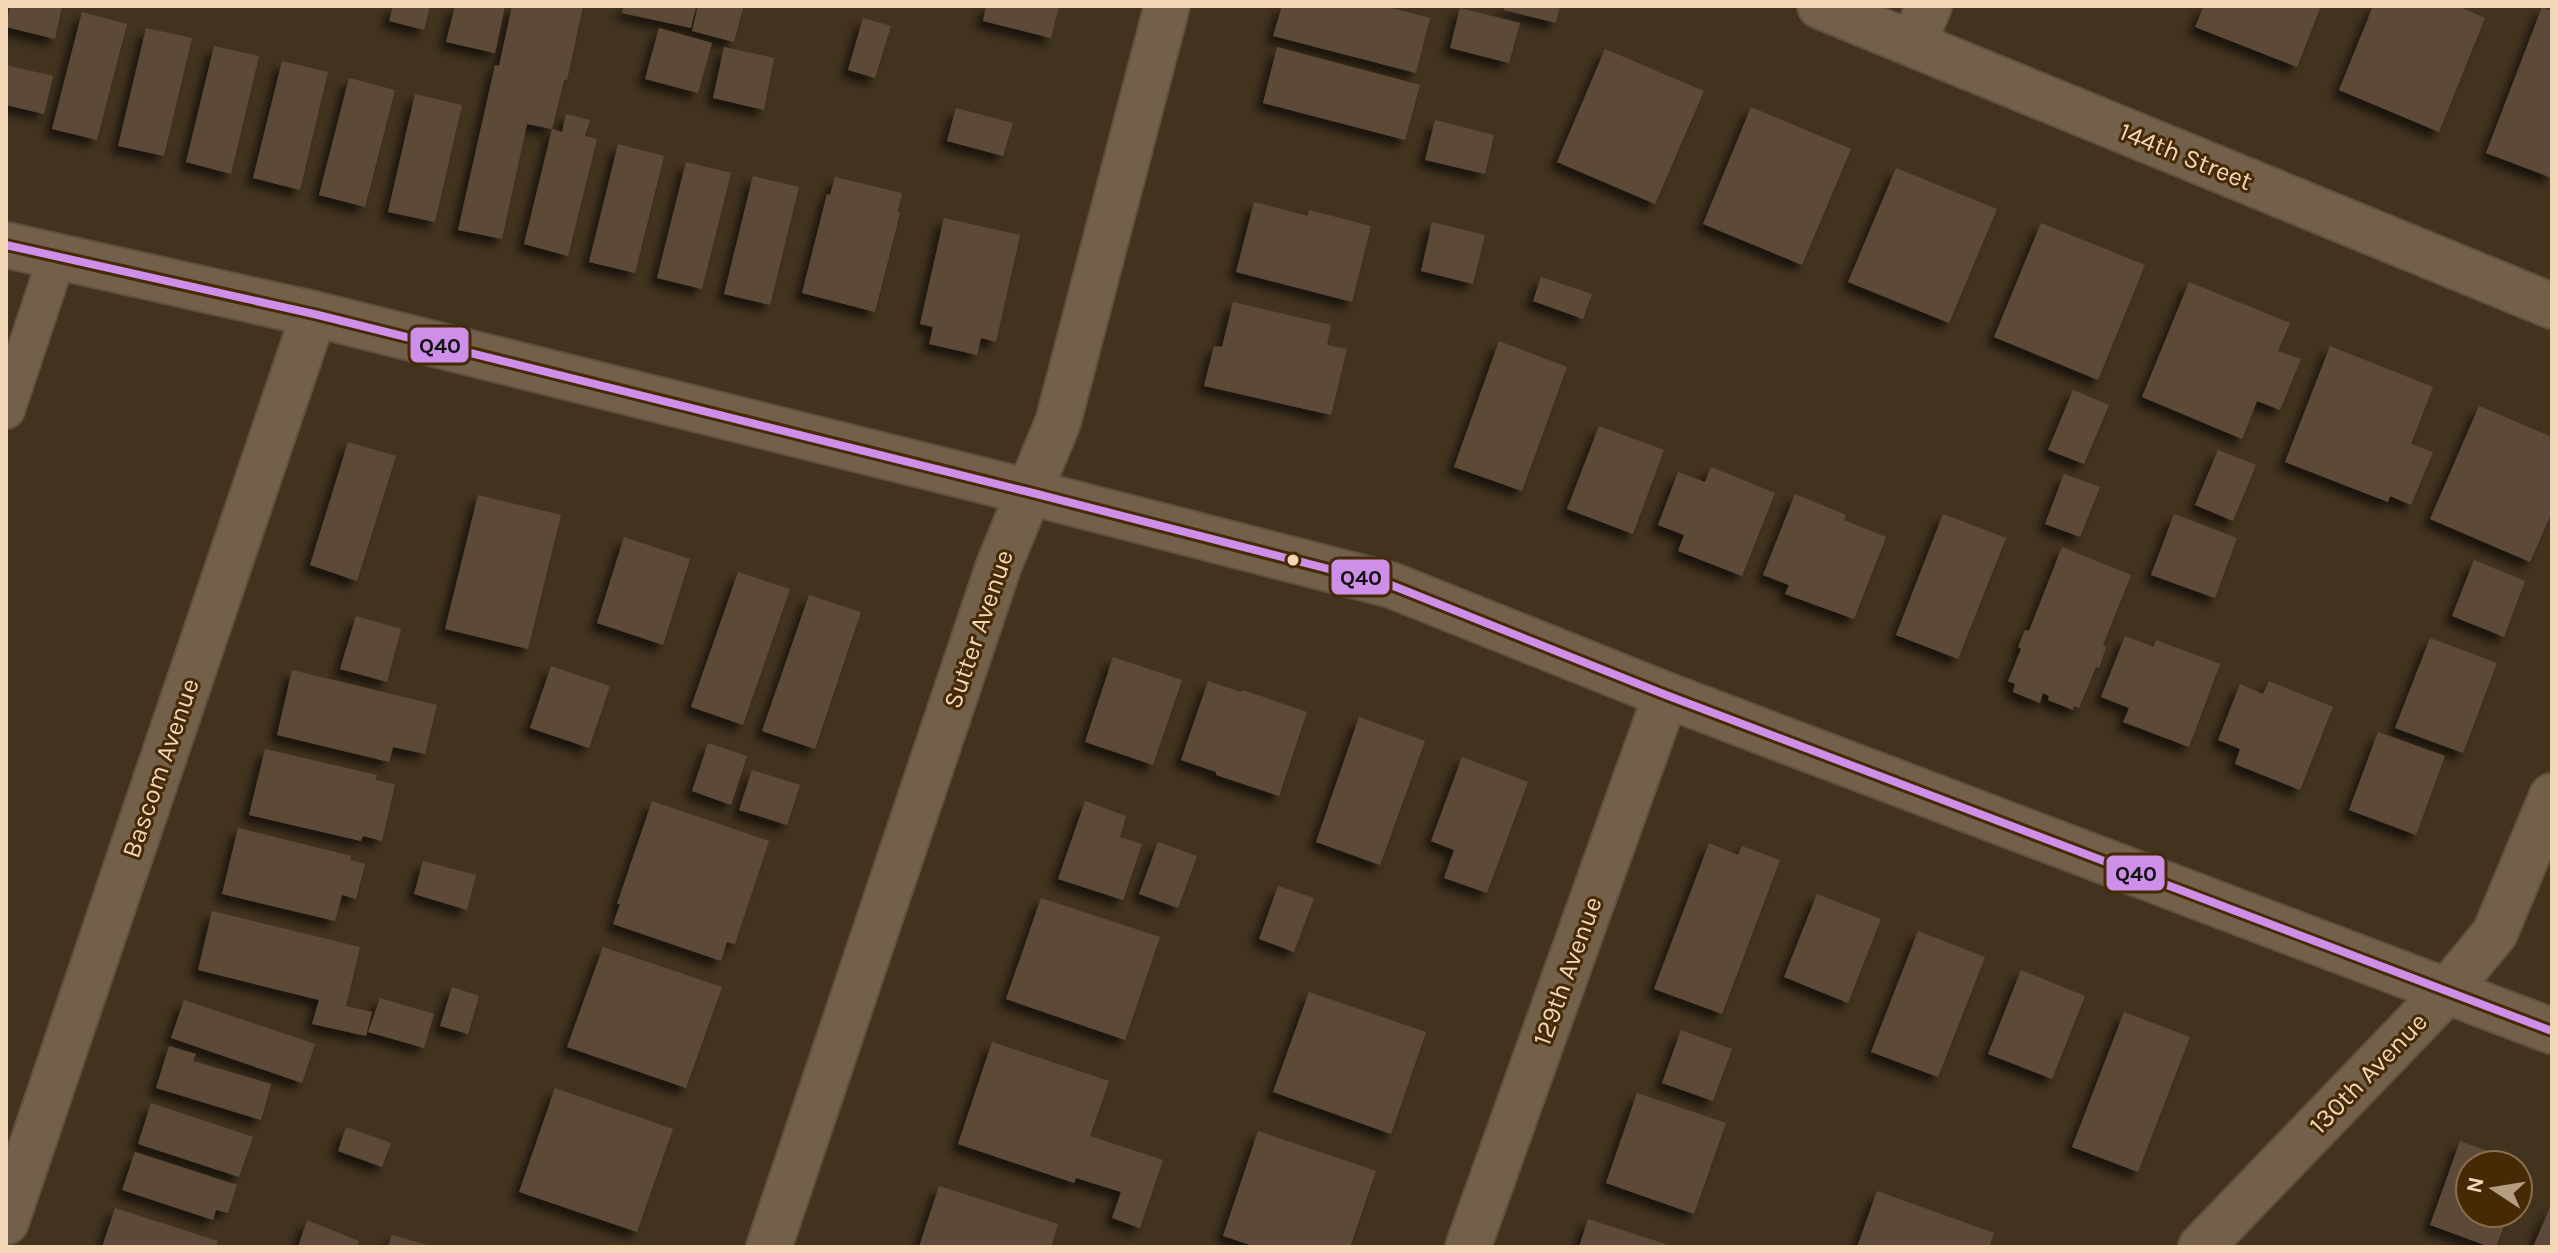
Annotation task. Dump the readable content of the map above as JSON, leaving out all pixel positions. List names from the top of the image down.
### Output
{
  "streets": {
    "street": [
      "144th Street",
      "Sutter Avenue",
      "Bascom Avenue",
      "129th Avenue",
      "130th Avenue"
    ]
  },
  "lines": ["transit line Q40"],
  "north": "left"
}
